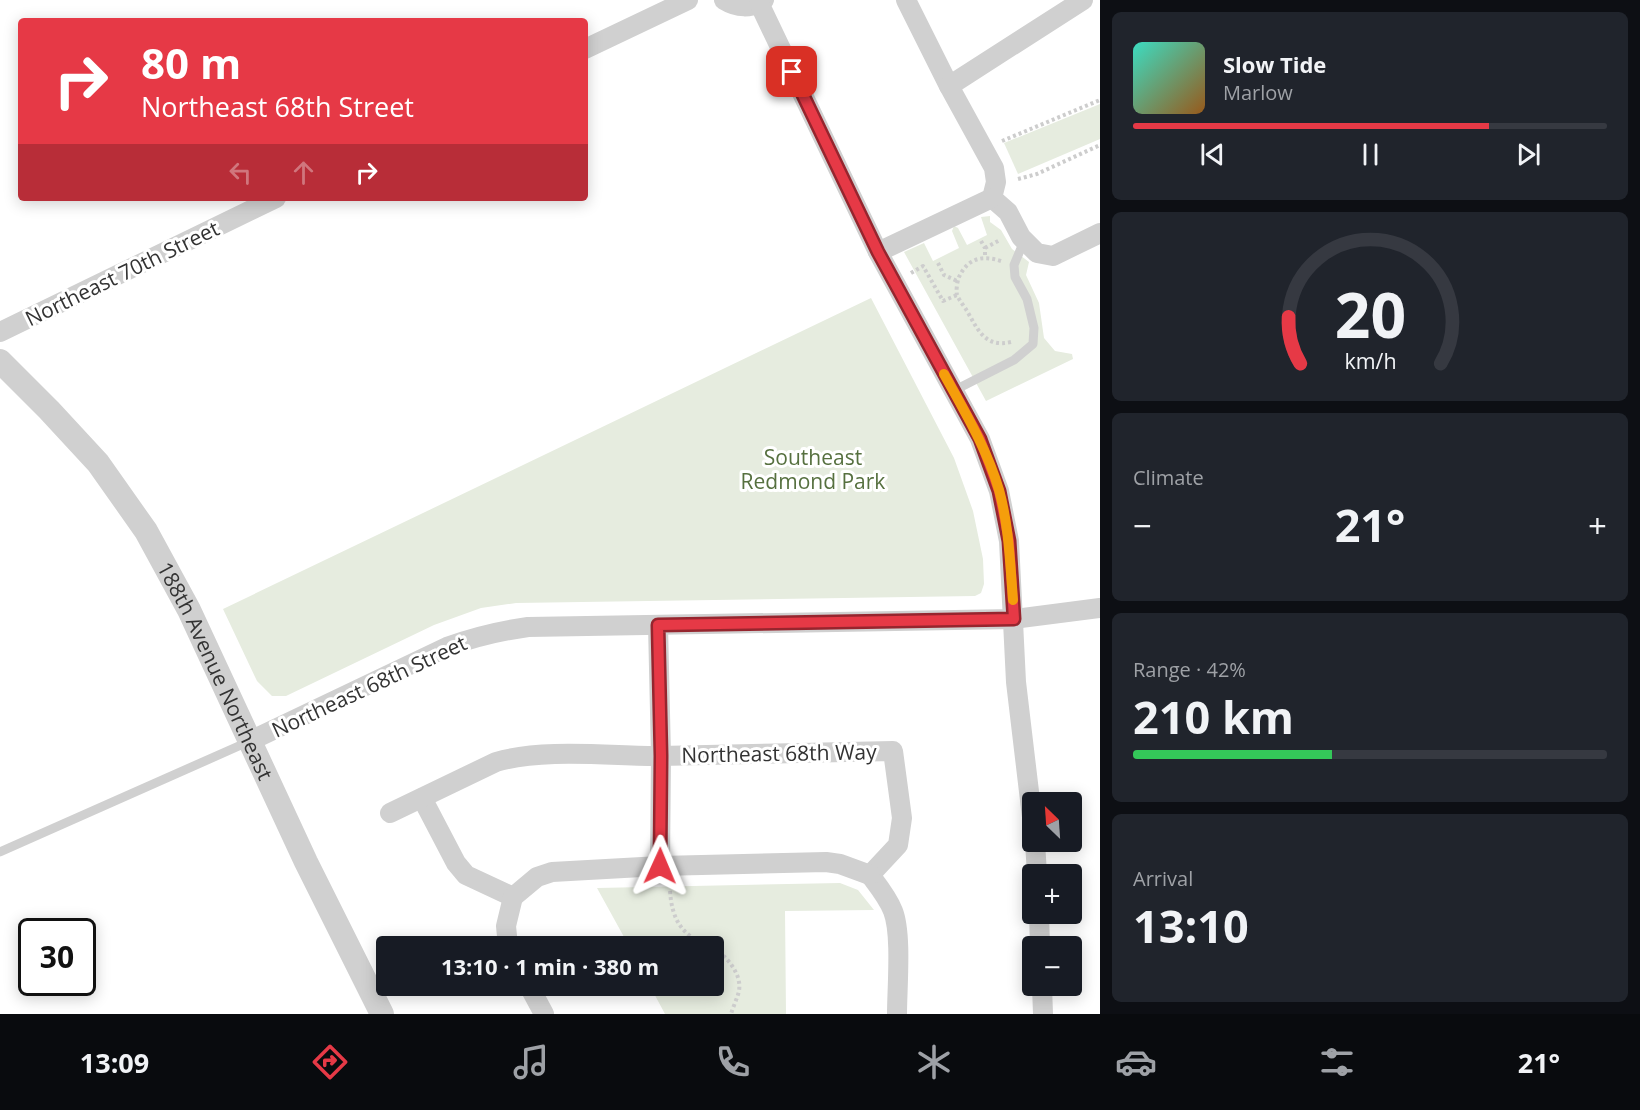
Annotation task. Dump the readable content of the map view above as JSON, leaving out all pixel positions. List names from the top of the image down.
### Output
{
  "streets": {
    "street": [
      "Northeast 70th Street",
      "188th Avenue Northeast",
      "Northeast 68th Street",
      "Northeast 68th Way"
    ]
  },
  "crossings": [
    ["188th Avenue Northeast", "Northeast 68th Street"]
  ],
  "parks": ["Southeast Redmond Park"],
  "north": "top left",
  "page": {
    "turn": ["80 m", "Northeast 68th Street"],
    "song": ["Slow Tide", "Marlow"],
    "tile": [
      "Climate",
      ["Range · 42%", "210 km"],
      ["Arrival", "13:10"]
    ],
    "heat": ["−", "21°", "+"],
    "map_buttons": ["+", "−"],
    "limit": "30",
    "trip": "13:10 · 1 min · 380 m",
    "tabs": ["13:09", "21°"],
    "gauge": ["20", "km/h"]
  }
}
